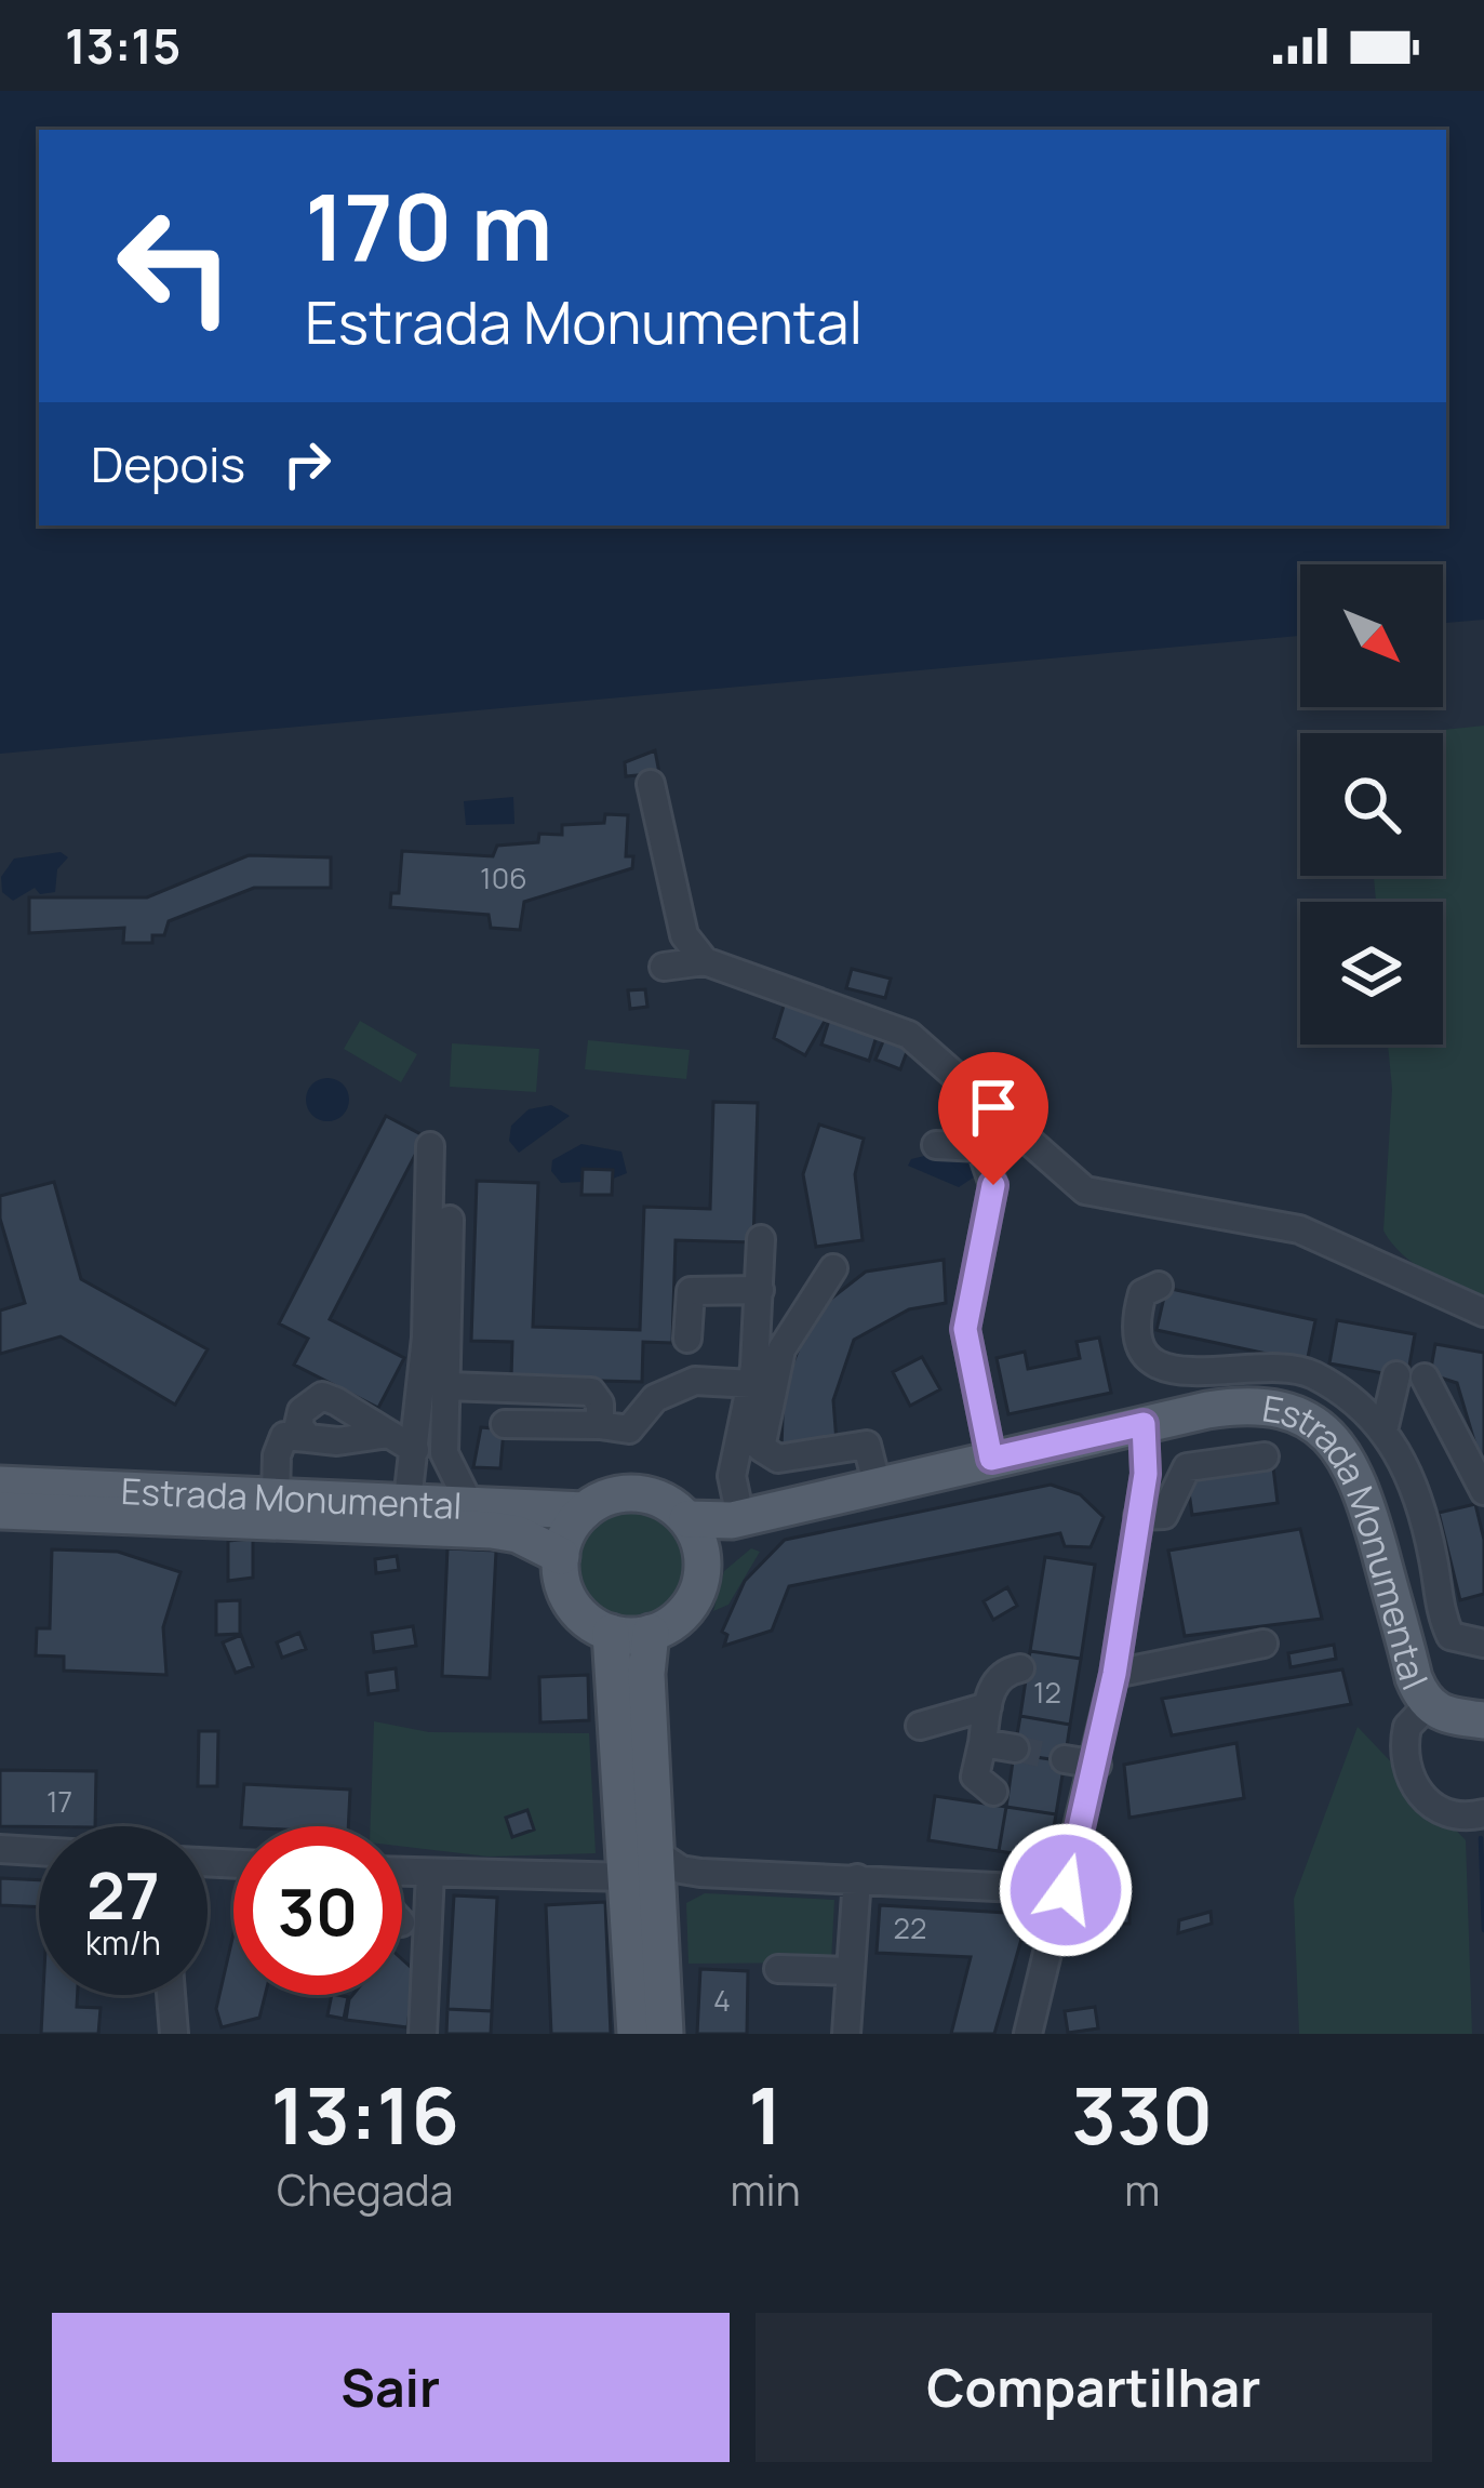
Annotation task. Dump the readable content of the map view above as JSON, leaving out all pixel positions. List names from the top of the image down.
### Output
{
  "streets": {
    "main road": ["Estrada Monumental"]
  },
  "house_numbers": [
    "106",
    "12",
    "17",
    "22",
    "4"
  ],
  "north": "bottom right",
  "page": {
    "status": "13:15",
    "turn": ["170 m", "Estrada Monumental"],
    "then": "Depois",
    "speed": "27 km/h",
    "limit": "30",
    "eta": [
      "13:16",
      "Chegada",
      "1",
      "min",
      "330",
      "m"
    ],
    "buttons": ["Sair", "Compartilhar"]
  }
}
